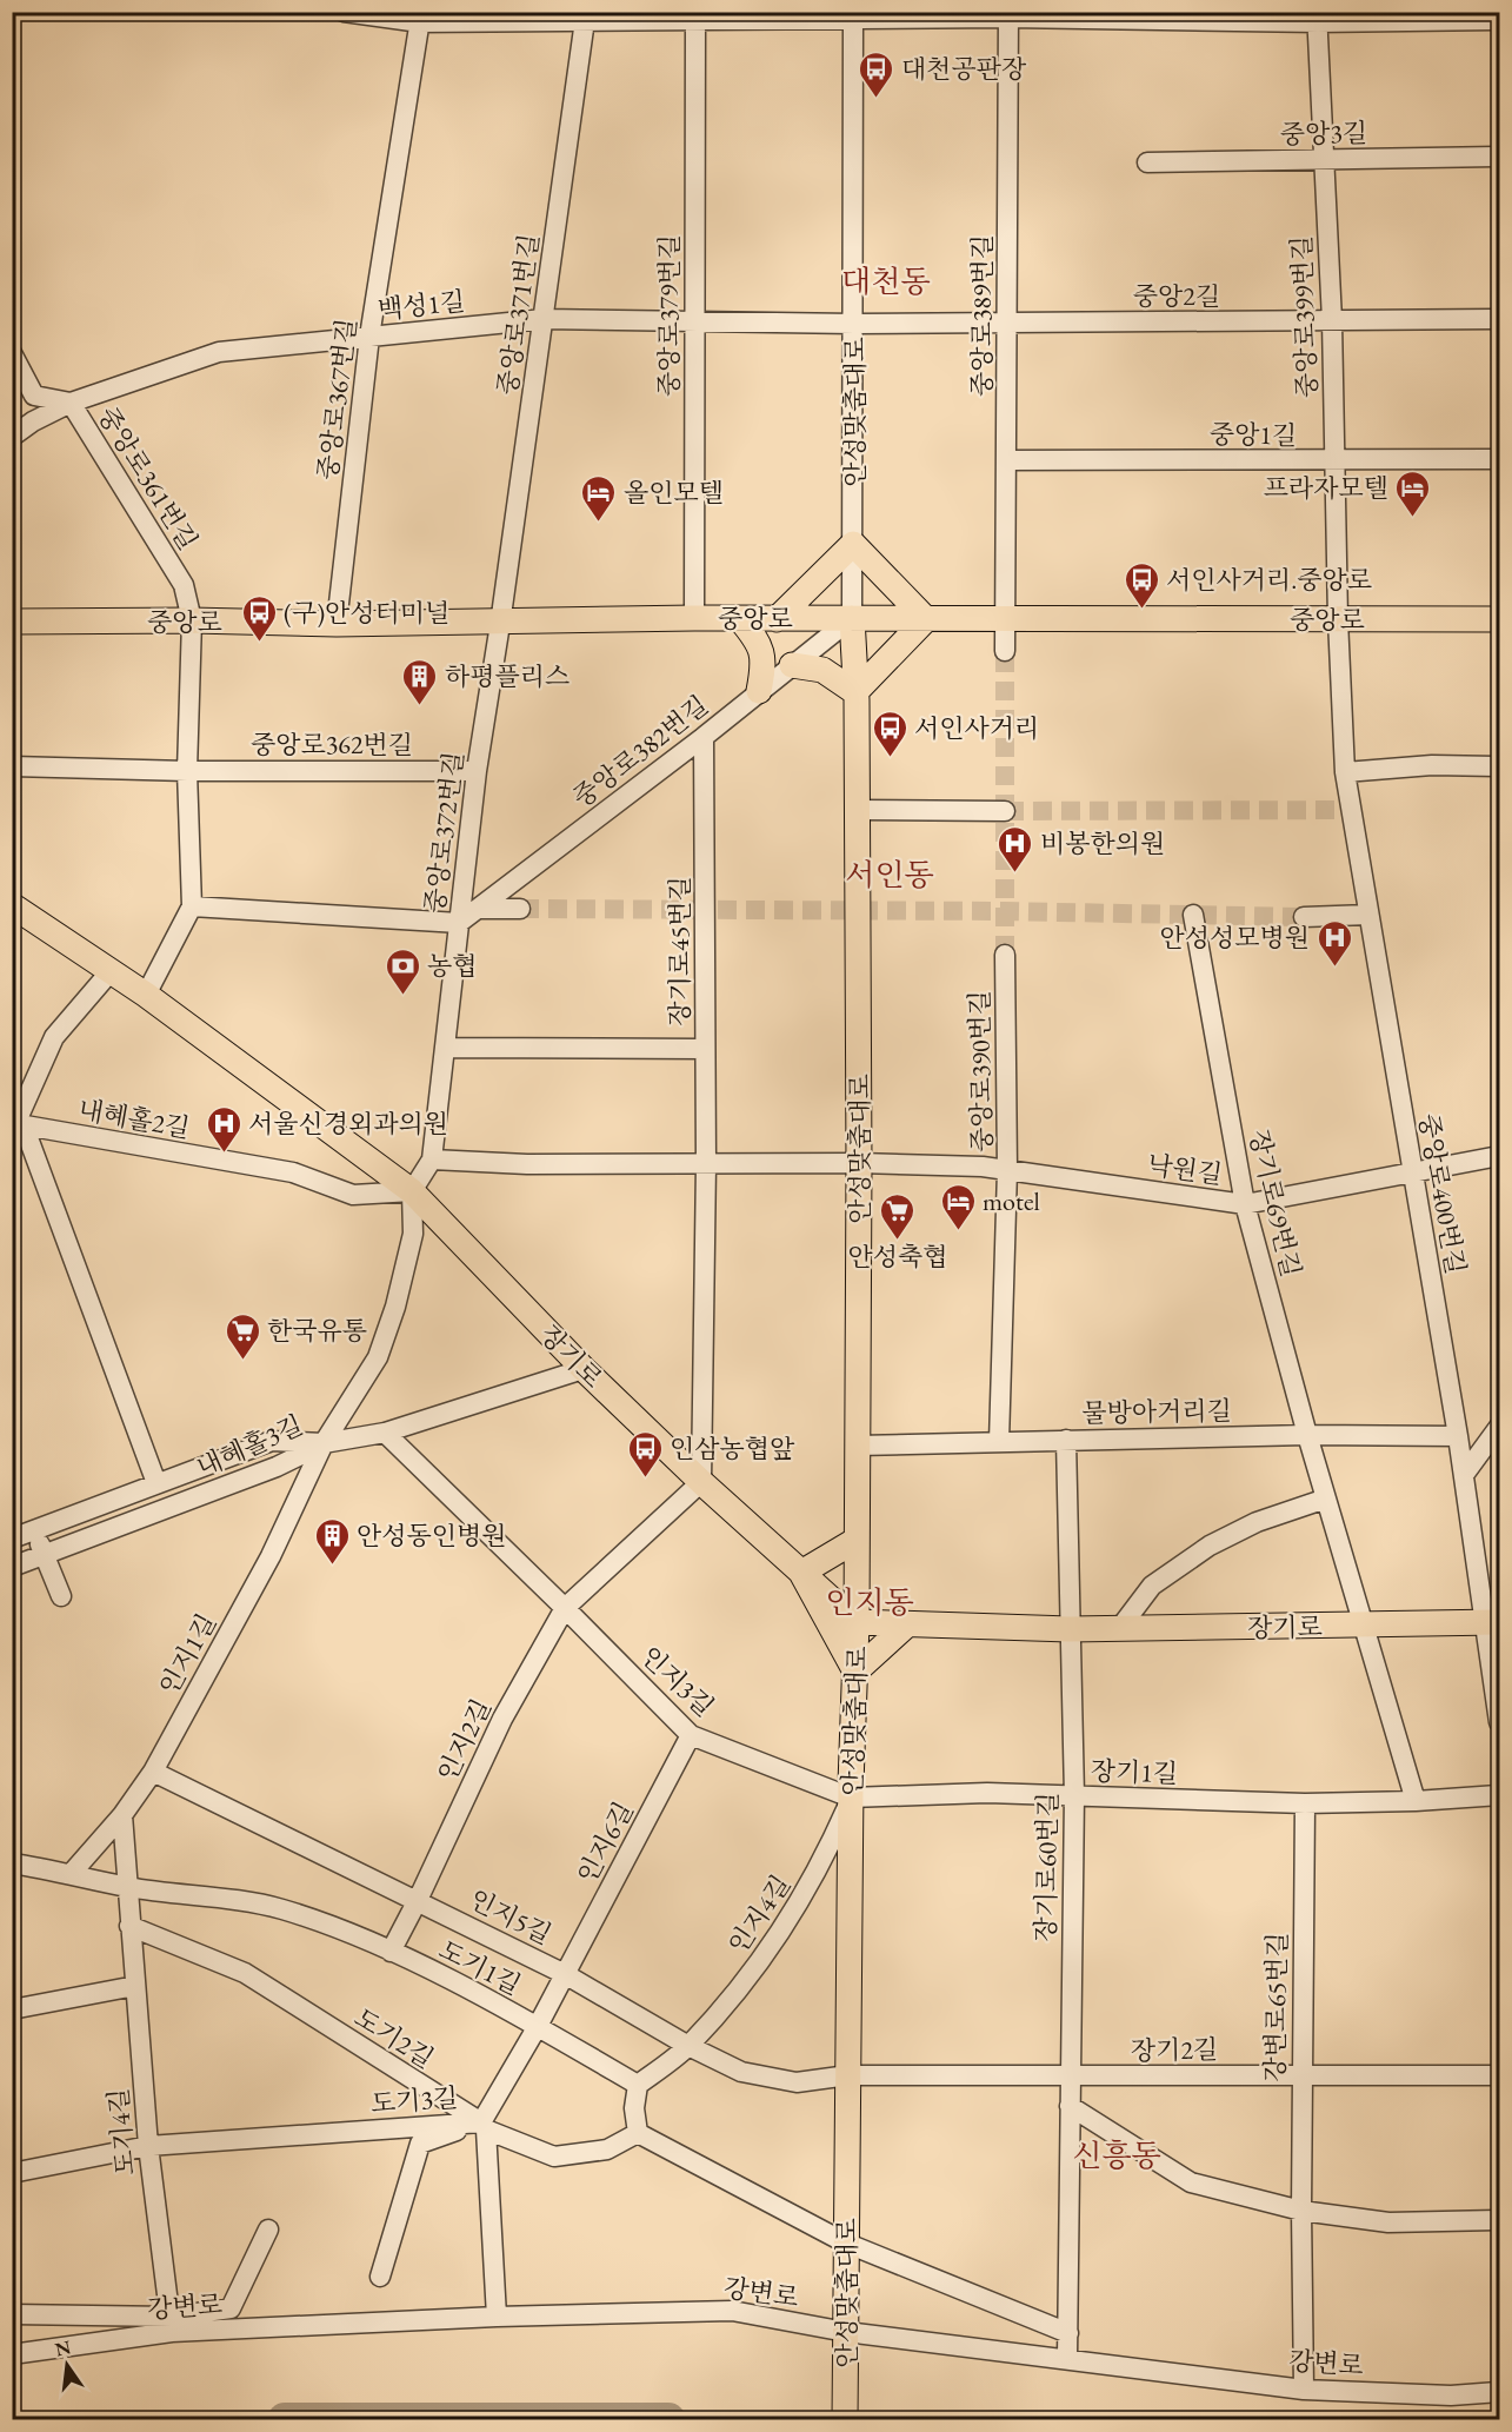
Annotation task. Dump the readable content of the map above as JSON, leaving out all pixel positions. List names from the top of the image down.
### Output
{
  "streets": {
    "main road": ["안성맞춤대로", "중앙로", "장기로"],
    "street": [
      "중앙3길",
      "중앙2길",
      "백성1길",
      "중앙로371번길",
      "중앙로379번길",
      "중앙로389번길",
      "중앙로399번길",
      "중앙로367번길",
      "중앙1길",
      "중앙로361번길",
      "중앙로362번길",
      "중앙로382번길",
      "중앙로372번길",
      "장기로45번길",
      "중앙로390번길",
      "내혜홀2길",
      "낙원길",
      "중앙로400번길",
      "장기로69번길",
      "물방아거리길",
      "내혜홀3길",
      "인지1길",
      "인지3길",
      "인지2길",
      "장기1길",
      "인지6길",
      "장기로60번길",
      "인지4길",
      "인지5길",
      "도기1길",
      "강변로65번길",
      "도기2길",
      "장기2길",
      "도기3길",
      "도기4길",
      "강변로"
    ]
  },
  "crossings": [
    ["중앙3길", "중앙로399번길"],
    ["중앙2길", "백성1길"],
    ["중앙2길", "중앙로389번길"],
    ["중앙2길", "중앙로399번길"],
    ["중앙2길", "안성맞춤대로"],
    ["백성1길", "중앙로371번길"],
    ["백성1길", "중앙로379번길"],
    ["백성1길", "중앙로367번길"],
    ["백성1길", "안성맞춤대로"],
    ["백성1길", "중앙로361번길"],
    ["중앙로371번길", "중앙로"],
    ["중앙로371번길", "중앙로372번길"],
    ["중앙로379번길", "중앙로"],
    ["중앙로389번길", "중앙1길"],
    ["중앙로389번길", "중앙로"],
    ["중앙로399번길", "중앙1길"],
    ["중앙로399번길", "중앙로"],
    ["중앙로399번길", "중앙로400번길"],
    ["중앙로367번길", "중앙로"],
    ["안성맞춤대로", "중앙로"],
    ["안성맞춤대로", "중앙로382번길"],
    ["안성맞춤대로", "낙원길"],
    ["안성맞춤대로", "장기로"],
    ["안성맞춤대로", "물방아거리길"],
    ["안성맞춤대로", "인지3길"],
    ["안성맞춤대로", "장기1길"],
    ["안성맞춤대로", "인지4길"],
    ["안성맞춤대로", "인지5길"],
    ["안성맞춤대로", "장기2길"],
    ["안성맞춤대로", "강변로"],
    ["중앙로361번길", "중앙로"],
    ["중앙로", "중앙로382번길"],
    ["중앙로", "중앙로372번길"],
    ["중앙로", "중앙로400번길"],
    ["중앙로362번길", "중앙로372번길"],
    ["중앙로382번길", "중앙로372번길"],
    ["중앙로382번길", "장기로45번길"],
    ["중앙로372번길", "내혜홀2길"],
    ["중앙로372번길", "장기로"],
    ["중앙로372번길", "인지1길"],
    ["장기로45번길", "장기로"],
    ["장기로45번길", "인지2길"],
    ["중앙로390번길", "낙원길"],
    ["중앙로390번길", "물방아거리길"],
    ["내혜홀2길", "장기로"],
    ["내혜홀2길", "인지1길"],
    ["낙원길", "중앙로400번길"],
    ["낙원길", "장기로69번길"],
    ["중앙로400번길", "장기로"],
    ["중앙로400번길", "물방아거리길"],
    ["장기로69번길", "장기로"],
    ["장기로69번길", "물방아거리길"],
    ["장기로", "인지1길"],
    ["장기로", "인지2길"],
    ["장기로", "장기로60번길"],
    ["내혜홀3길", "인지1길"],
    ["인지1길", "인지5길"],
    ["인지1길", "도기1길"],
    ["인지1길", "도기4길"],
    ["인지3길", "인지2길"],
    ["인지3길", "장기1길"],
    ["인지3길", "인지6길"],
    ["인지3길", "인지4길"],
    ["인지2길", "인지5길"],
    ["인지2길", "도기1길"],
    ["장기1길", "장기로60번길"],
    ["장기1길", "인지4길"],
    ["장기1길", "강변로65번길"],
    ["인지6길", "인지5길"],
    ["인지6길", "도기1길"],
    ["인지6길", "도기2길"],
    ["인지6길", "도기3길"],
    ["장기로60번길", "장기2길"],
    ["장기로60번길", "강변로"],
    ["인지4길", "인지5길"],
    ["인지4길", "도기1길"],
    ["인지5길", "장기2길"],
    ["도기1길", "도기4길"],
    ["강변로65번길", "장기2길"],
    ["강변로65번길", "강변로"],
    ["도기2길", "도기3길"],
    ["도기2길", "도기4길"],
    ["도기3길", "도기4길"],
    ["도기4길", "강변로"]
  ],
  "districts": [
    "대천동",
    "서인동",
    "인지동",
    "신흥동"
  ],
  "places": {
    "bus stop": [
      "대천공판장",
      "서인사거리.중앙로",
      "(구)안성터미널",
      "서인사거리",
      "인삼농협앞"
    ],
    "hotel": ["프라자모텔", "올인모텔", "motel"],
    "building": ["하평플리스", "안성동인병원"],
    "hospital": ["비봉한의원", "안성성모병원", "서울신경외과의원"],
    "bank": ["농협"],
    "supermarket": ["안성축협", "한국유통"]
  },
  "north": "top"
}
